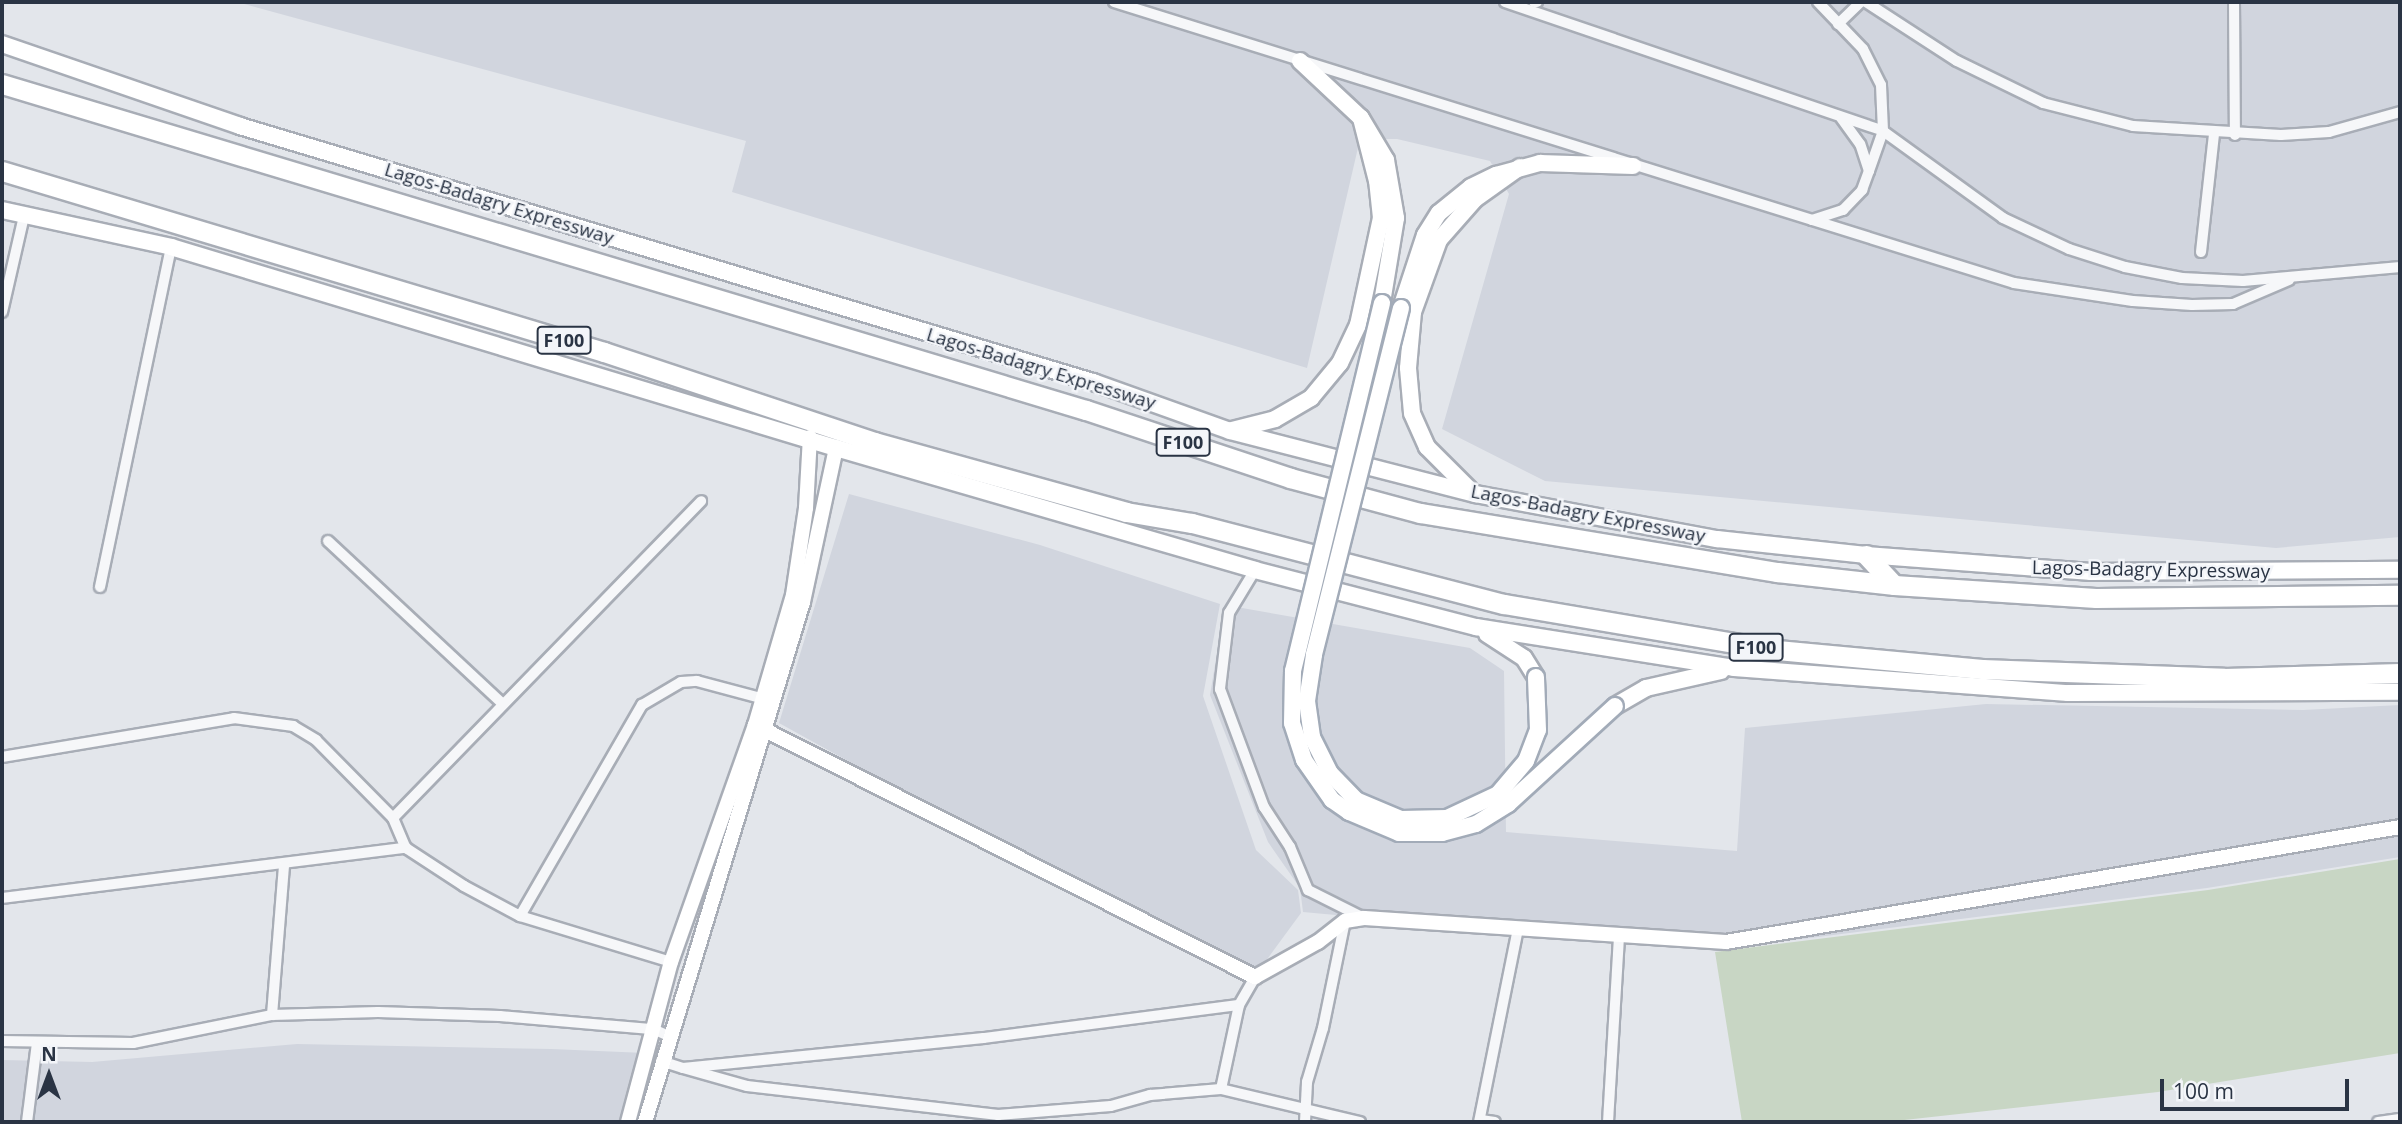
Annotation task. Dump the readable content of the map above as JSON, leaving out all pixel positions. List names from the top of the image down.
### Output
{
  "streets": {
    "highway": ["Lagos-Badagry Expressway", "F100"]
  },
  "scale_bar": "100 m",
  "north": "top"
}
